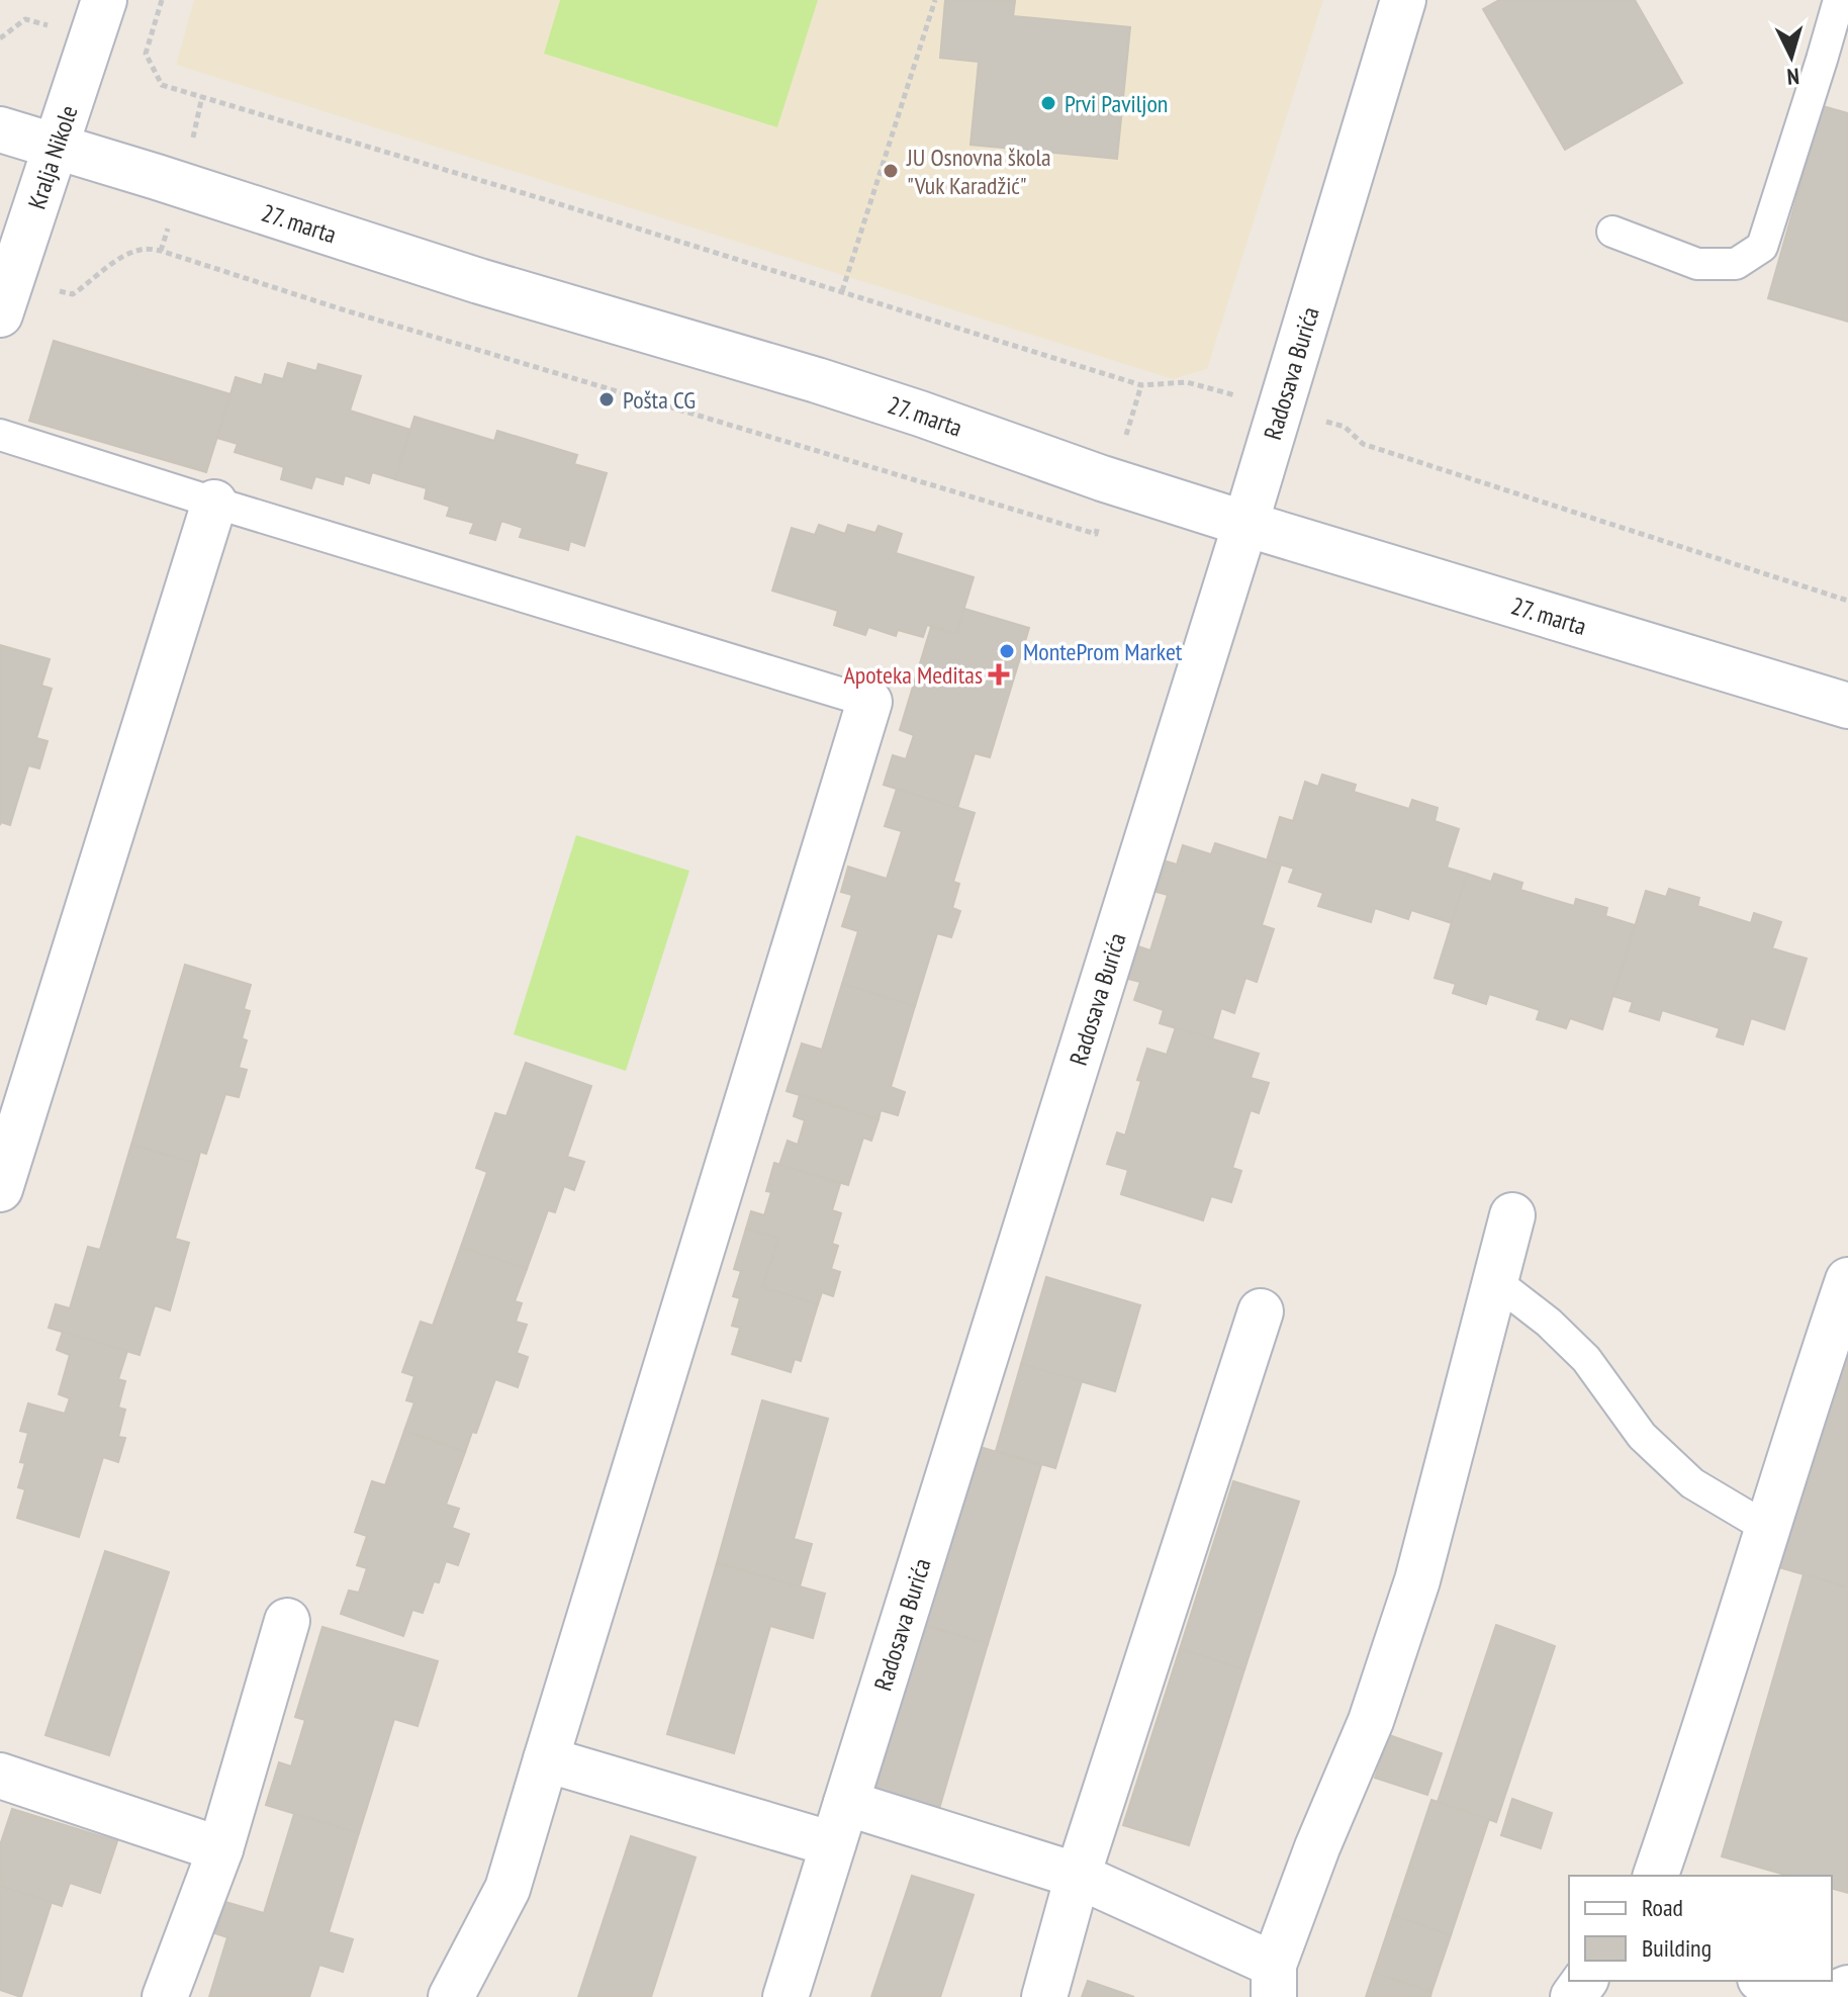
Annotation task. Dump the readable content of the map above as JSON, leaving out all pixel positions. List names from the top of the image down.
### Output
{
  "streets": {
    "street": ["Kralja Nikole", "27. marta", "Radosava Burića"]
  },
  "crossings": [
    ["Kralja Nikole", "27. marta"],
    ["27. marta", "Radosava Burića"]
  ],
  "places": {
    "other": [
      "Prvi Paviljon",
      "JU Osnovna škola \"Vuk Karadžić\"",
      "Pošta CG",
      "MonteProm Market"
    ],
    "health": ["Apoteka Meditas"]
  },
  "legend": ["Road", "Building"],
  "north": "bottom"
}
